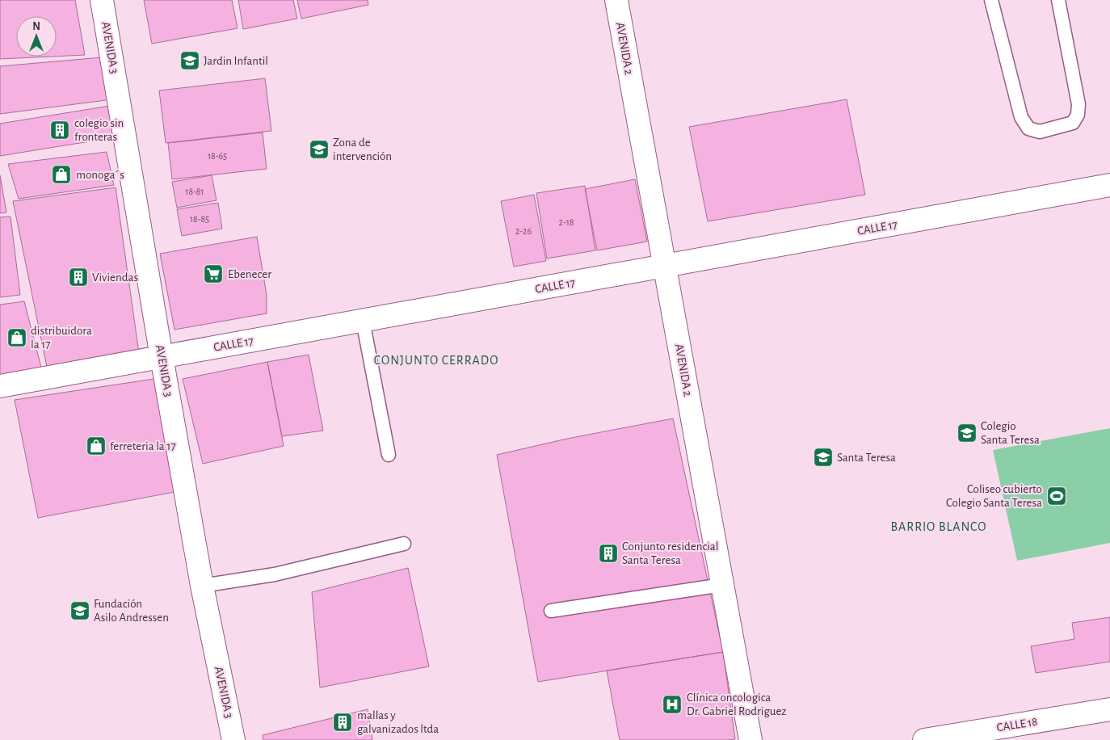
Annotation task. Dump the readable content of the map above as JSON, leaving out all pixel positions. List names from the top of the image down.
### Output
{
  "streets": {
    "street": [
      "AVENIDA 3",
      "AVENIDA 2",
      "CALLE 17",
      "CALLE 18"
    ]
  },
  "crossings": [
    ["AVENIDA 3", "CALLE 17"],
    ["AVENIDA 2", "CALLE 17"]
  ],
  "districts": ["CONJUNTO CERRADO", "BARRIO BLANCO"],
  "places": {
    "school or university": [
      "Jardin Infantil",
      "Zona de intervención",
      "Colegio Santa Teresa",
      "Santa Teresa",
      "Fundación Asilo Andressen"
    ],
    "building": [
      "colegio sin fronteras",
      "Viviendas",
      "Conjunto residencial Santa Teresa",
      "mallas y galvanizados ltda"
    ],
    "shop": ["monoga´s", "distribuidora la 17", "ferreteria la 17"],
    "supermarket": ["Ebenecer"],
    "sports": ["Coliseo cubierto Colegio Santa Teresa"],
    "hospital": ["Clínica oncologica Dr. Gabriel Rodriguez"]
  },
  "house_numbers": [
    "18-65",
    "18-81",
    "18-85",
    "2-18",
    "2-26"
  ],
  "north": "top"
}
